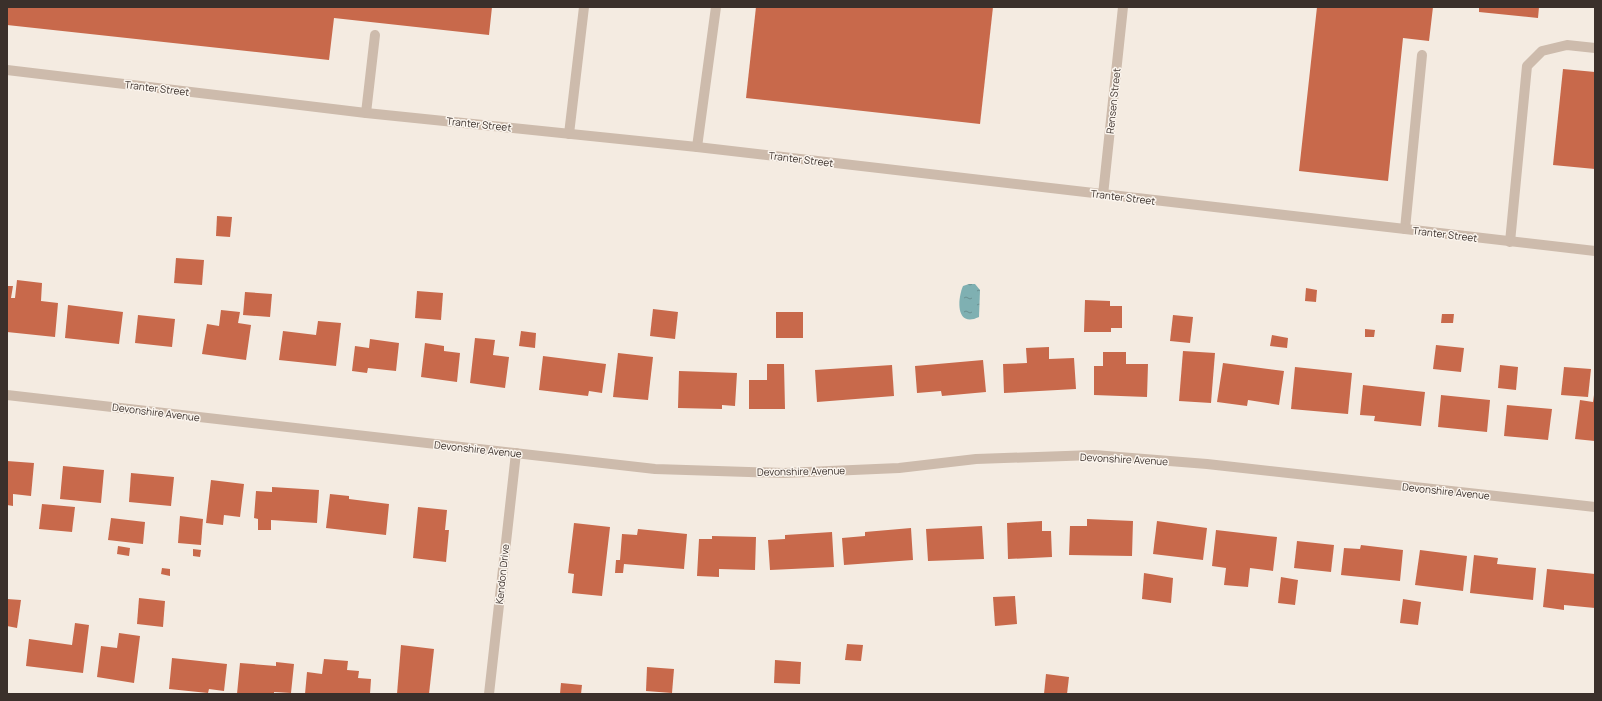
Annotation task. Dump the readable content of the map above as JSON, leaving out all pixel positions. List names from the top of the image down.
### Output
{
  "streets": {
    "street": [
      "Tranter Street",
      "Rensen Street",
      "Devonshire Avenue",
      "Kendon Drive"
    ]
  },
  "crossings": [
    ["Tranter Street", "Rensen Street"],
    ["Devonshire Avenue", "Kendon Drive"]
  ]
}
